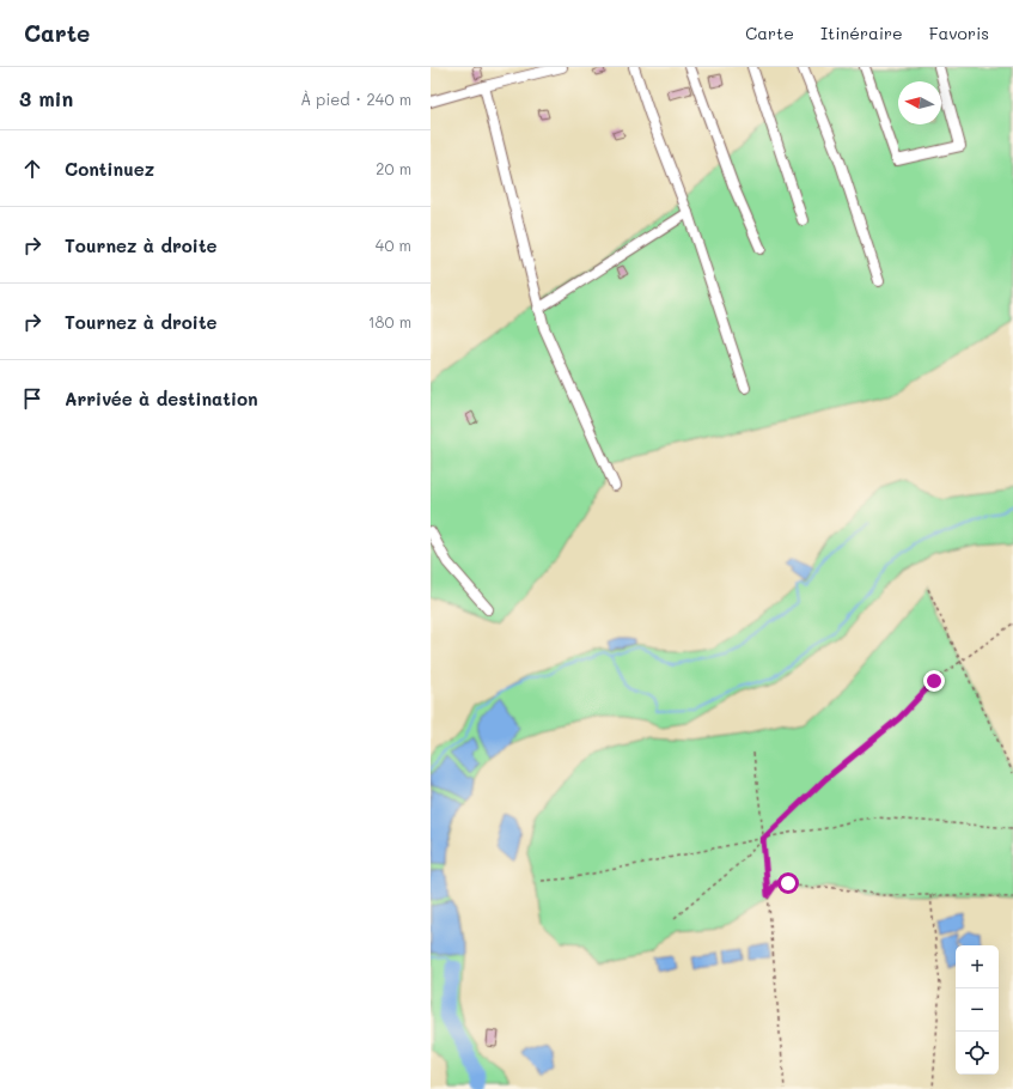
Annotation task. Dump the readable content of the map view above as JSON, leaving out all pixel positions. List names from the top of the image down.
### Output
{
  "north": "left",
  "page": {
    "header": "Carte",
    "nav": ["Carte", "Itinéraire", "Favoris"],
    "heading": ["3 min", "À pied · 240 m"],
    "list": [
      ["Continuez", "20 m"],
      ["Tournez à droite", "40 m"],
      ["Tournez à droite", "180 m"],
      "Arrivée à destination"
    ],
    "map_buttons": ["+", "−"]
  }
}
